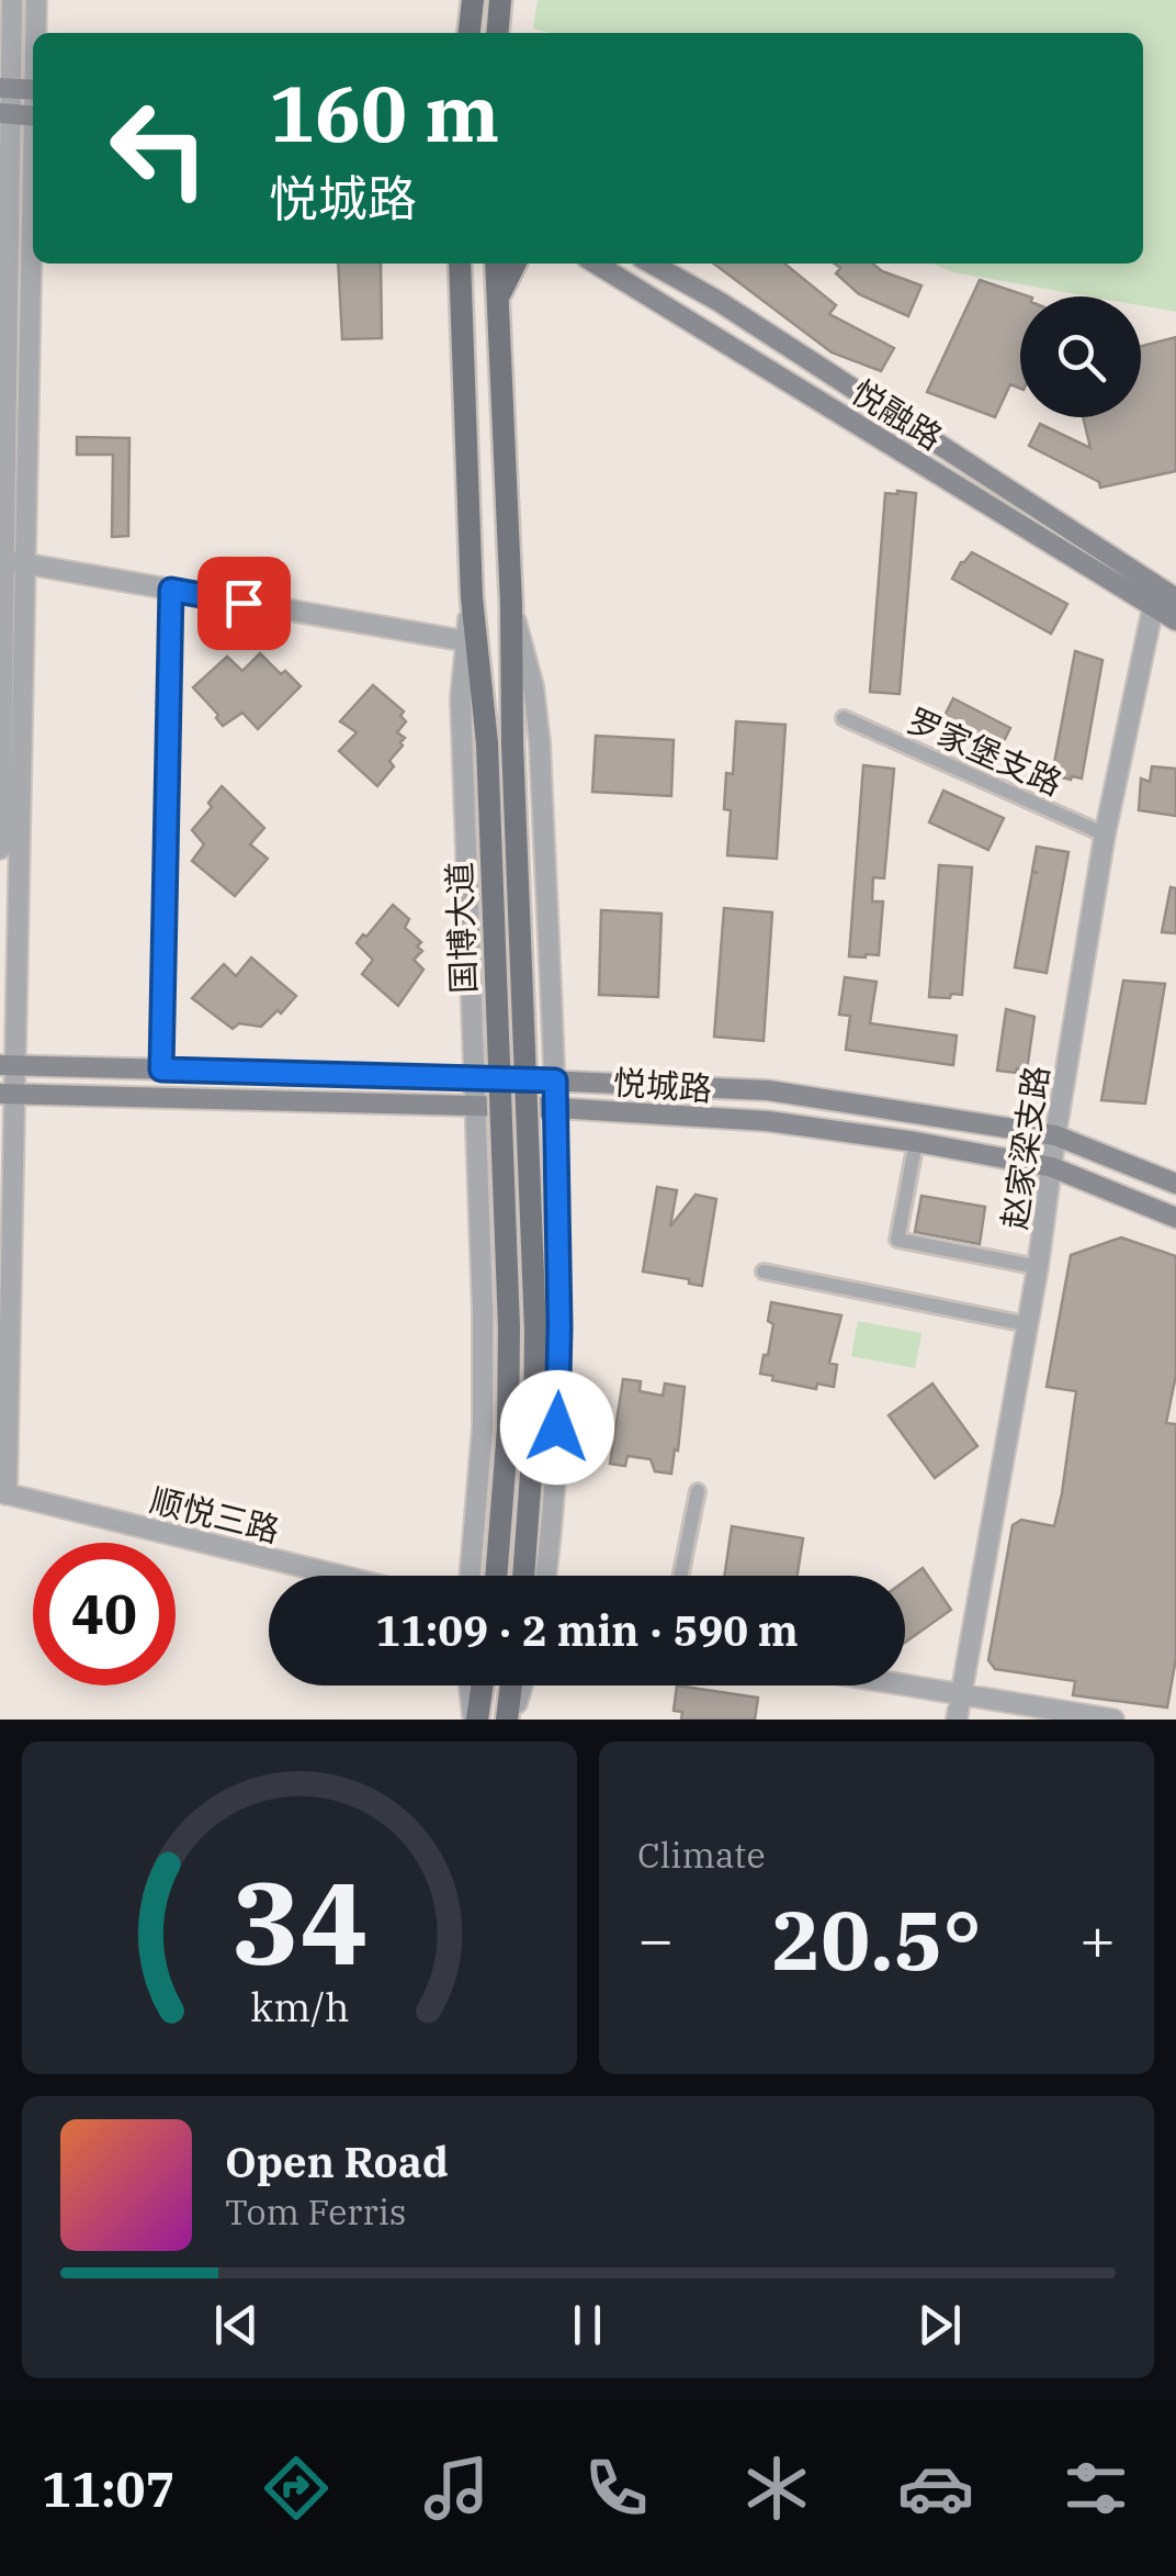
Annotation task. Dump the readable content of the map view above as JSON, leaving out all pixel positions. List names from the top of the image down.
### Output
{
  "streets": {
    "main road": ["悦融路", "国博大道", "悦城路"],
    "street": ["罗家堡支路", "赵家梁支路", "顺悦三路"]
  },
  "crossings": [
    ["悦融路", "赵家梁支路"],
    ["罗家堡支路", "赵家梁支路"],
    ["悦城路", "赵家梁支路"]
  ],
  "page": {
    "turn": ["160 m", "悦城路"],
    "limit": "40",
    "trip": "11:09 · 2 min · 590 m",
    "tile": "Climate",
    "heat": ["−", "20.5°", "+"],
    "song": ["Open Road", "Tom Ferris"],
    "tabs": "11:07",
    "gauge": ["34", "km/h"]
  }
}
